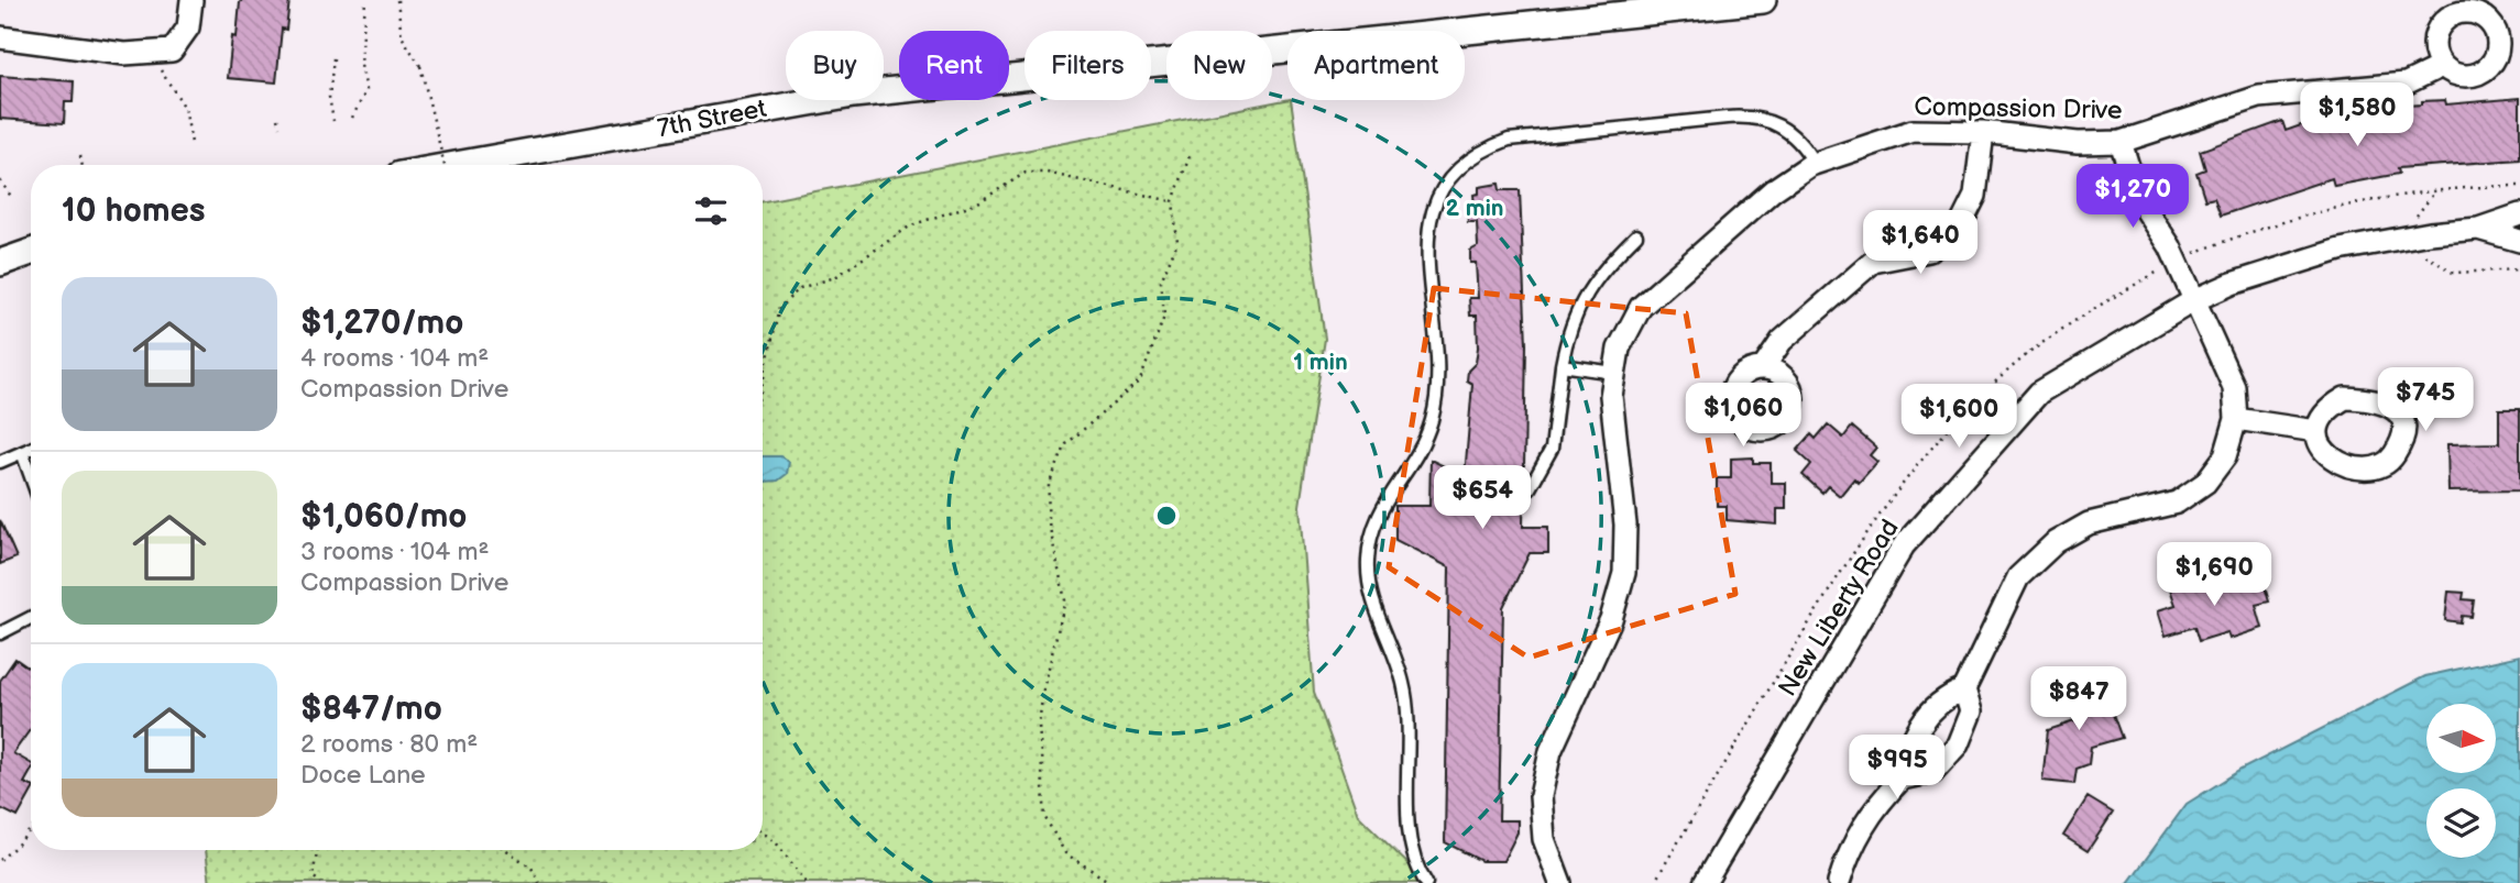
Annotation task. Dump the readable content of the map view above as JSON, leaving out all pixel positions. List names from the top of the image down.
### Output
{
  "streets": {
    "street": ["Compassion Drive", "7th Street", "New Liberty Road"]
  },
  "north": "right",
  "page": {
    "chip": [
      "Buy",
      "Rent",
      "Filters",
      "New",
      "Apartment"
    ],
    "price": [
      "$1,580",
      "$1,270",
      "$1,640",
      "$745",
      "$1,060",
      "$1,600",
      "$654",
      "$1,690",
      "$847",
      "$995"
    ],
    "heading": "10 homes",
    "list": [
      {
        "name": "$1,270/mo",
        "note": "4 rooms · 104 m² · Compassion Drive"
      },
      {
        "name": "$1,060/mo",
        "note": "3 rooms · 104 m² · Compassion Drive"
      },
      {
        "name": "$847/mo",
        "note": "2 rooms · 80 m² · Doce Lane"
      }
    ]
  },
  "rings": ["2 min", "1 min"]
}
